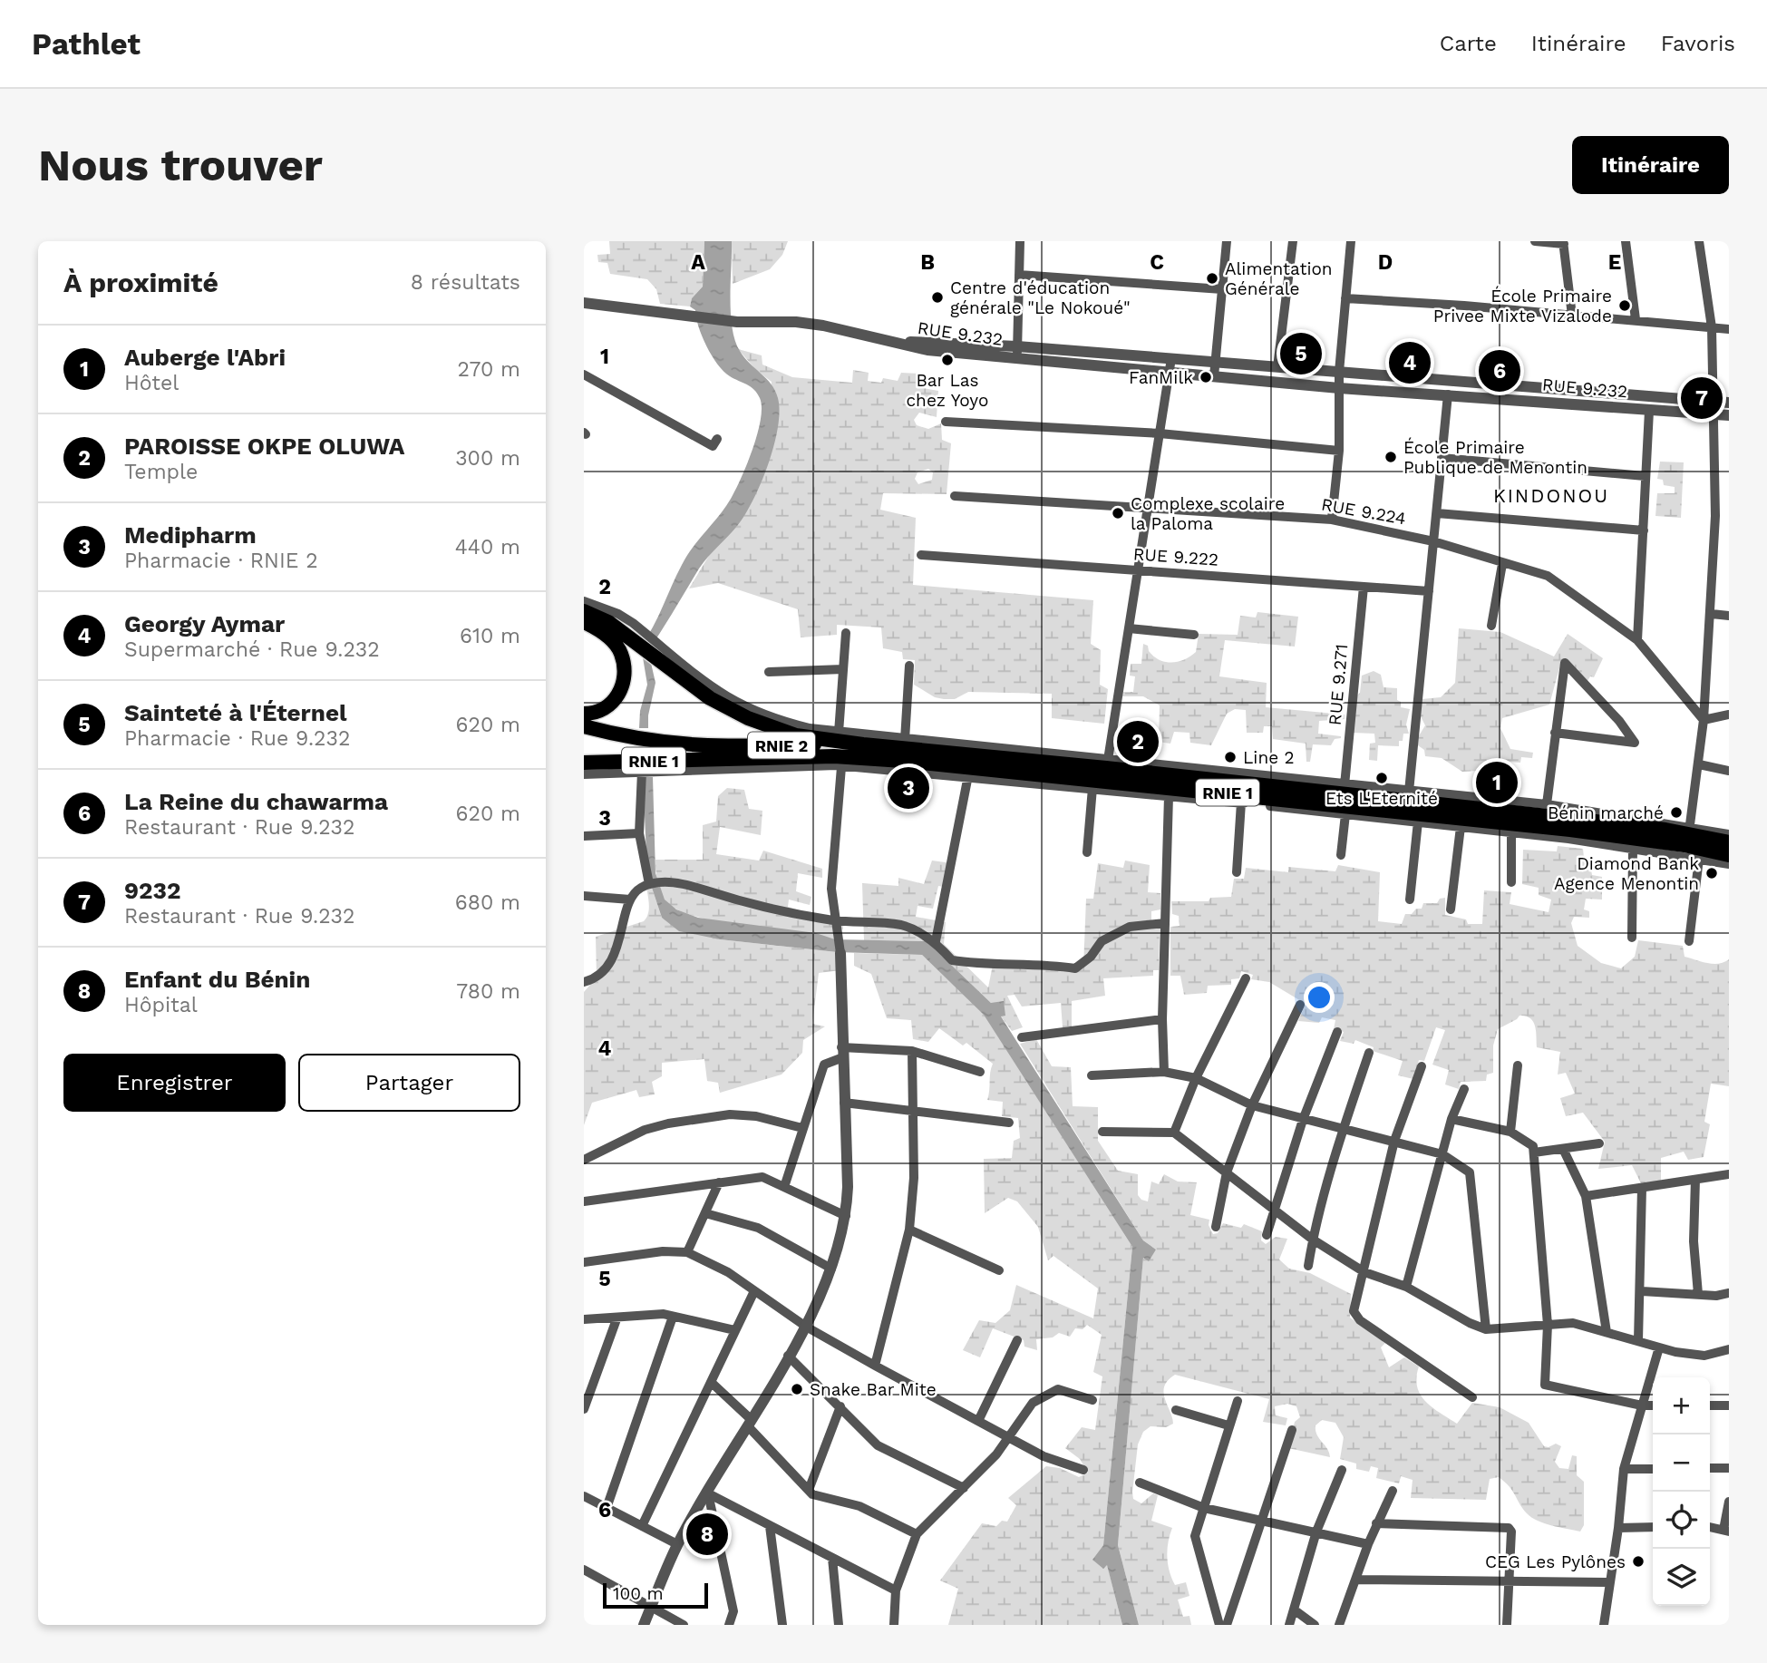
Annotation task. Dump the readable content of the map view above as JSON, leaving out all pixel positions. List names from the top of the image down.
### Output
{
  "streets": {
    "highway": ["RNIE 2", "RNIE 1"],
    "street": [
      "RUE 9.232",
      "RUE 9.224",
      "RUE 9.222",
      "RUE 9.271"
    ]
  },
  "crossings": [
    ["RUE 9.222", "RUE 9.271"],
    ["RNIE 2", "RNIE 1"]
  ],
  "districts": ["KINDONOU"],
  "places": [
    "Alimentation Générale",
    "Centre d'éducation générale \"Le Nokoué\"",
    "École Primaire Privee Mixte Vizalode",
    "Bar Las chez Yoyo",
    "FanMilk",
    "École Primaire Publique de Menontin",
    "Complexe scolaire la Paloma",
    "Line 2",
    "Ets L'Eternité",
    "Bénin marché",
    "Diamond Bank Agence Menontin",
    "Snake Bar Mite",
    "CEG Les Pylônes"
  ],
  "scale_bar": "100 m",
  "page": {
    "header": "Pathlet",
    "nav": ["Carte", "Itinéraire", "Favoris"],
    "buttons": [
      "Itinéraire",
      ["Enregistrer", "Partager"]
    ],
    "title": "Nous trouver",
    "heading": ["À proximité", "8 résultats"],
    "list": [
      {
        "mark": "1",
        "name": "Auberge l'Abri",
        "note": "Hôtel",
        "value": "270 m"
      },
      {
        "mark": "2",
        "name": "PAROISSE OKPE OLUWA",
        "note": "Temple",
        "value": "300 m"
      },
      {
        "mark": "3",
        "name": "Medipharm",
        "note": "Pharmacie · RNIE 2",
        "value": "440 m"
      },
      {
        "mark": "4",
        "name": "Georgy Aymar",
        "note": "Supermarché · Rue 9.232",
        "value": "610 m"
      },
      {
        "mark": "5",
        "name": "Sainteté à l'Éternel",
        "note": "Pharmacie · Rue 9.232",
        "value": "620 m"
      },
      {
        "mark": "6",
        "name": "La Reine du chawarma",
        "note": "Restaurant · Rue 9.232",
        "value": "620 m"
      },
      {
        "mark": "7",
        "name": "9232",
        "note": "Restaurant · Rue 9.232",
        "value": "680 m"
      },
      {
        "mark": "8",
        "name": "Enfant du Bénin",
        "note": "Hôpital",
        "value": "780 m"
      }
    ],
    "pins": [
      "5",
      "4",
      "6",
      "7",
      "2",
      "1",
      "3",
      "8"
    ],
    "map_buttons": ["+", "−"],
    "scale": "100 m"
  },
  "grid": {
    "columns": [
      "A",
      "B",
      "C",
      "D",
      "E"
    ],
    "rows": [
      "1",
      "2",
      "3",
      "4",
      "5",
      "6"
    ]
  }
}
